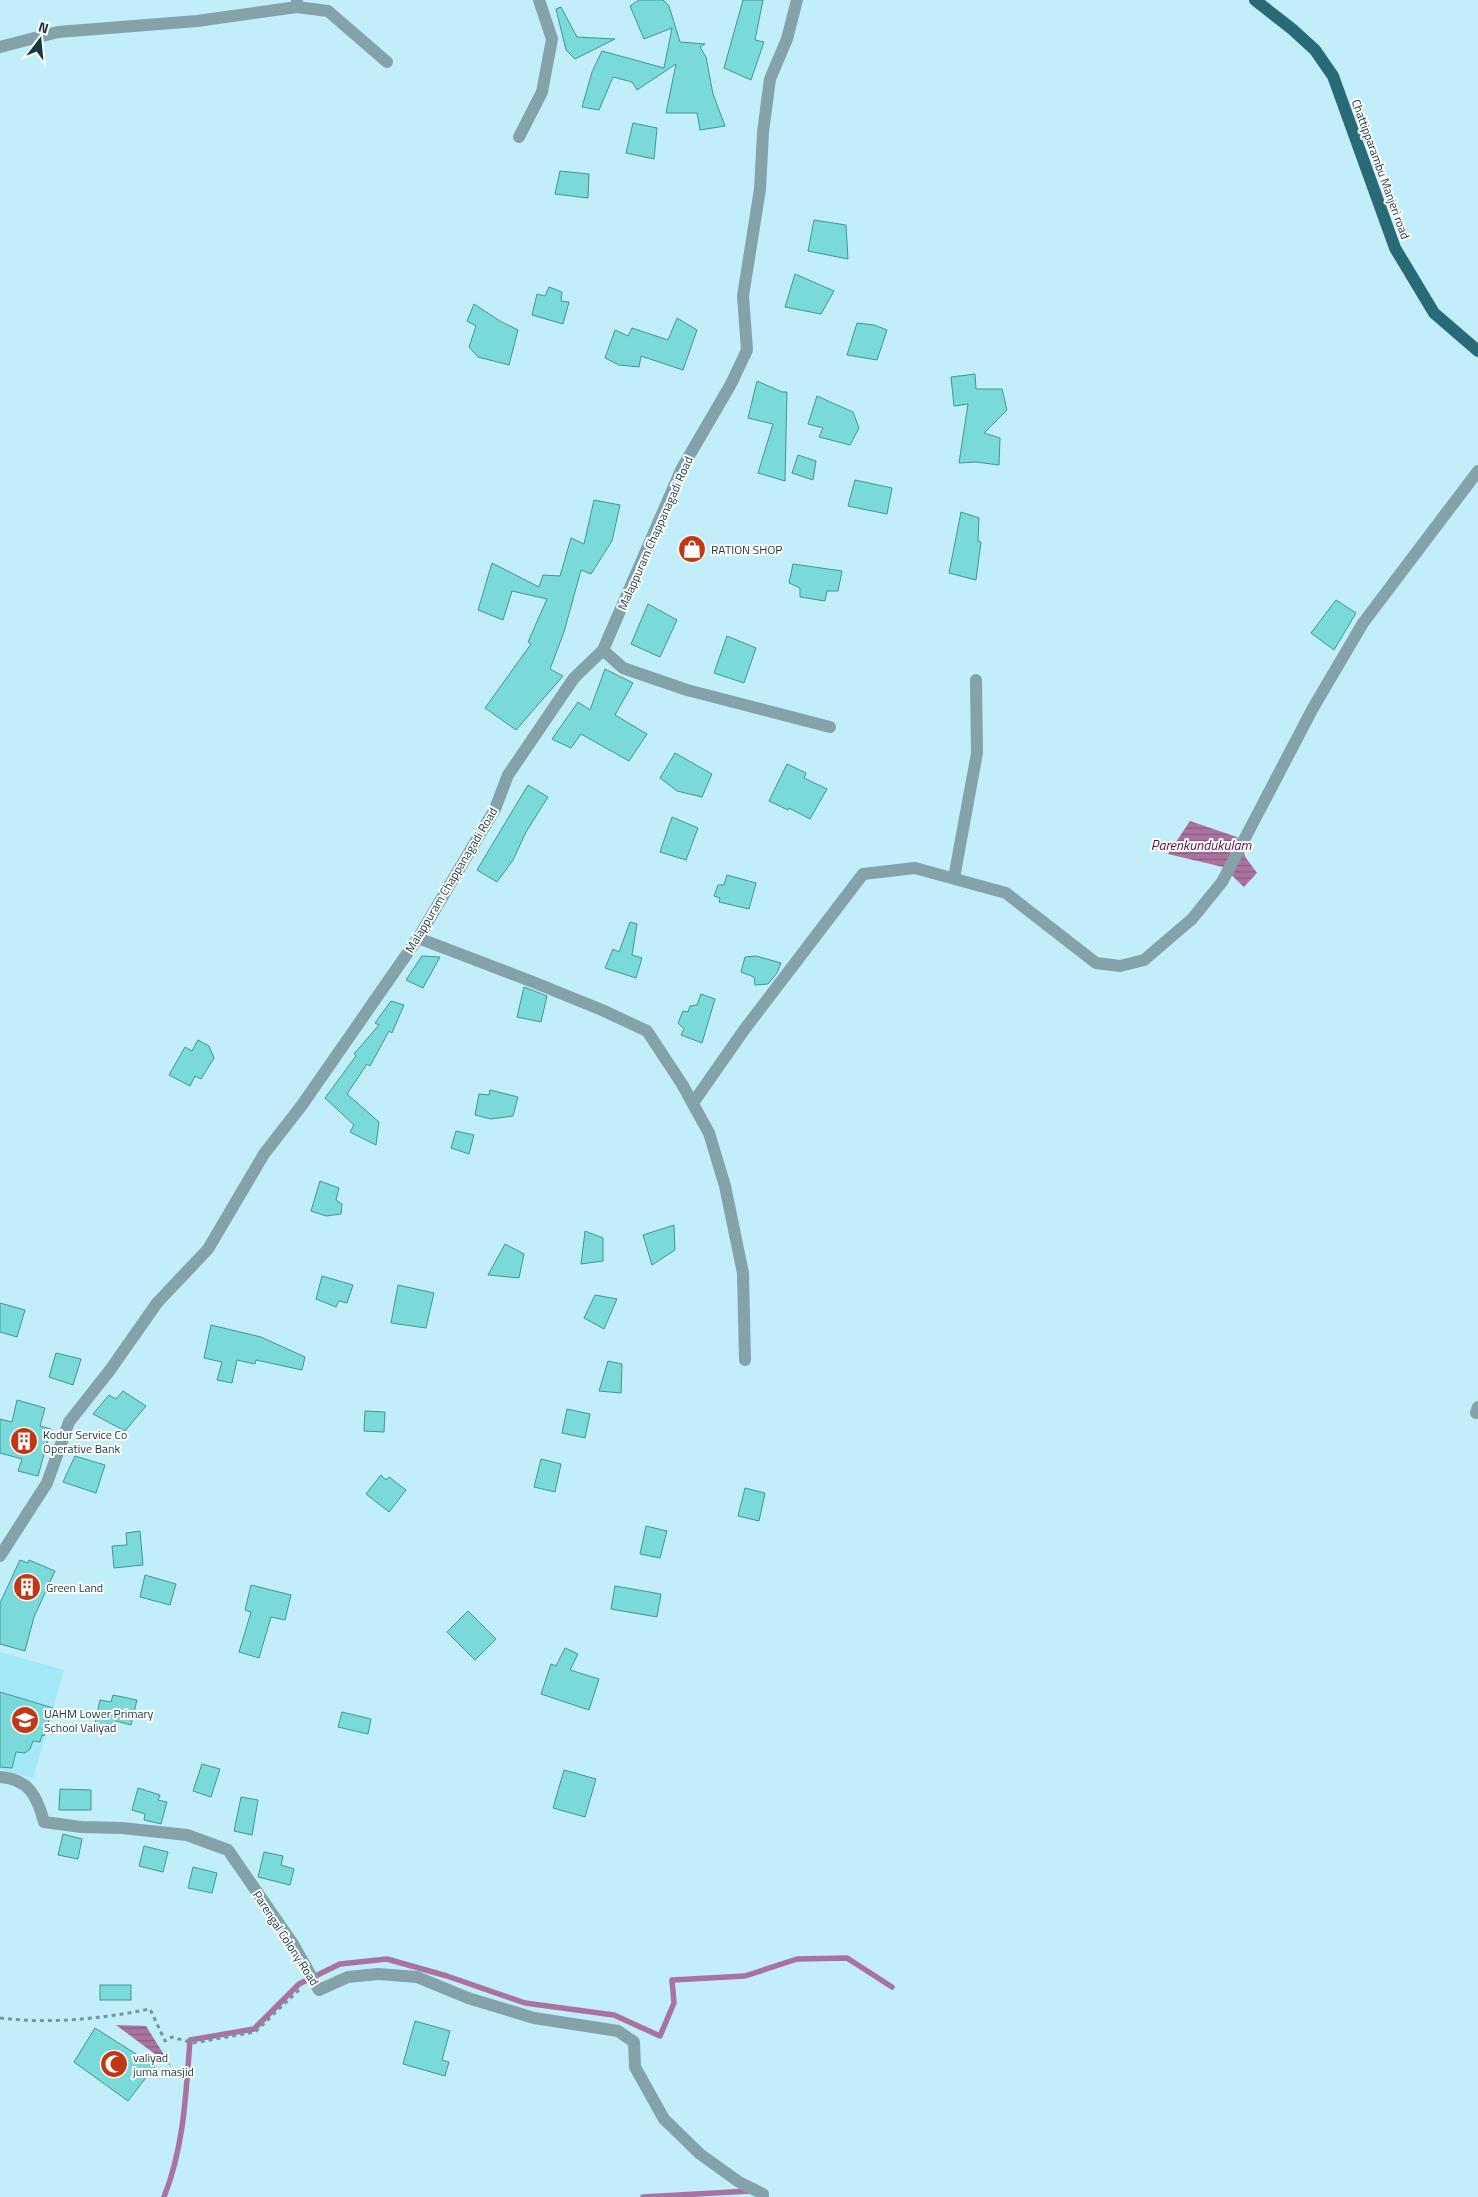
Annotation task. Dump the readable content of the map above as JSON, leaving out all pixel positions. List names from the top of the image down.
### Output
{
  "streets": {
    "main road": ["Chattipparambu Manjeri road"],
    "street": ["Malappuram Chappanagadi Road", "Parengal Colony Road"]
  },
  "water": ["Parenkundukulam"],
  "places": {
    "shop": ["RATION SHOP"],
    "building": ["Kodur Service Co Operative Bank", "Green Land"],
    "school or university": ["UAHM Lower Primary School Valiyad"],
    "mosque": ["valiyad juma masjid"]
  },
  "north": "top"
}
